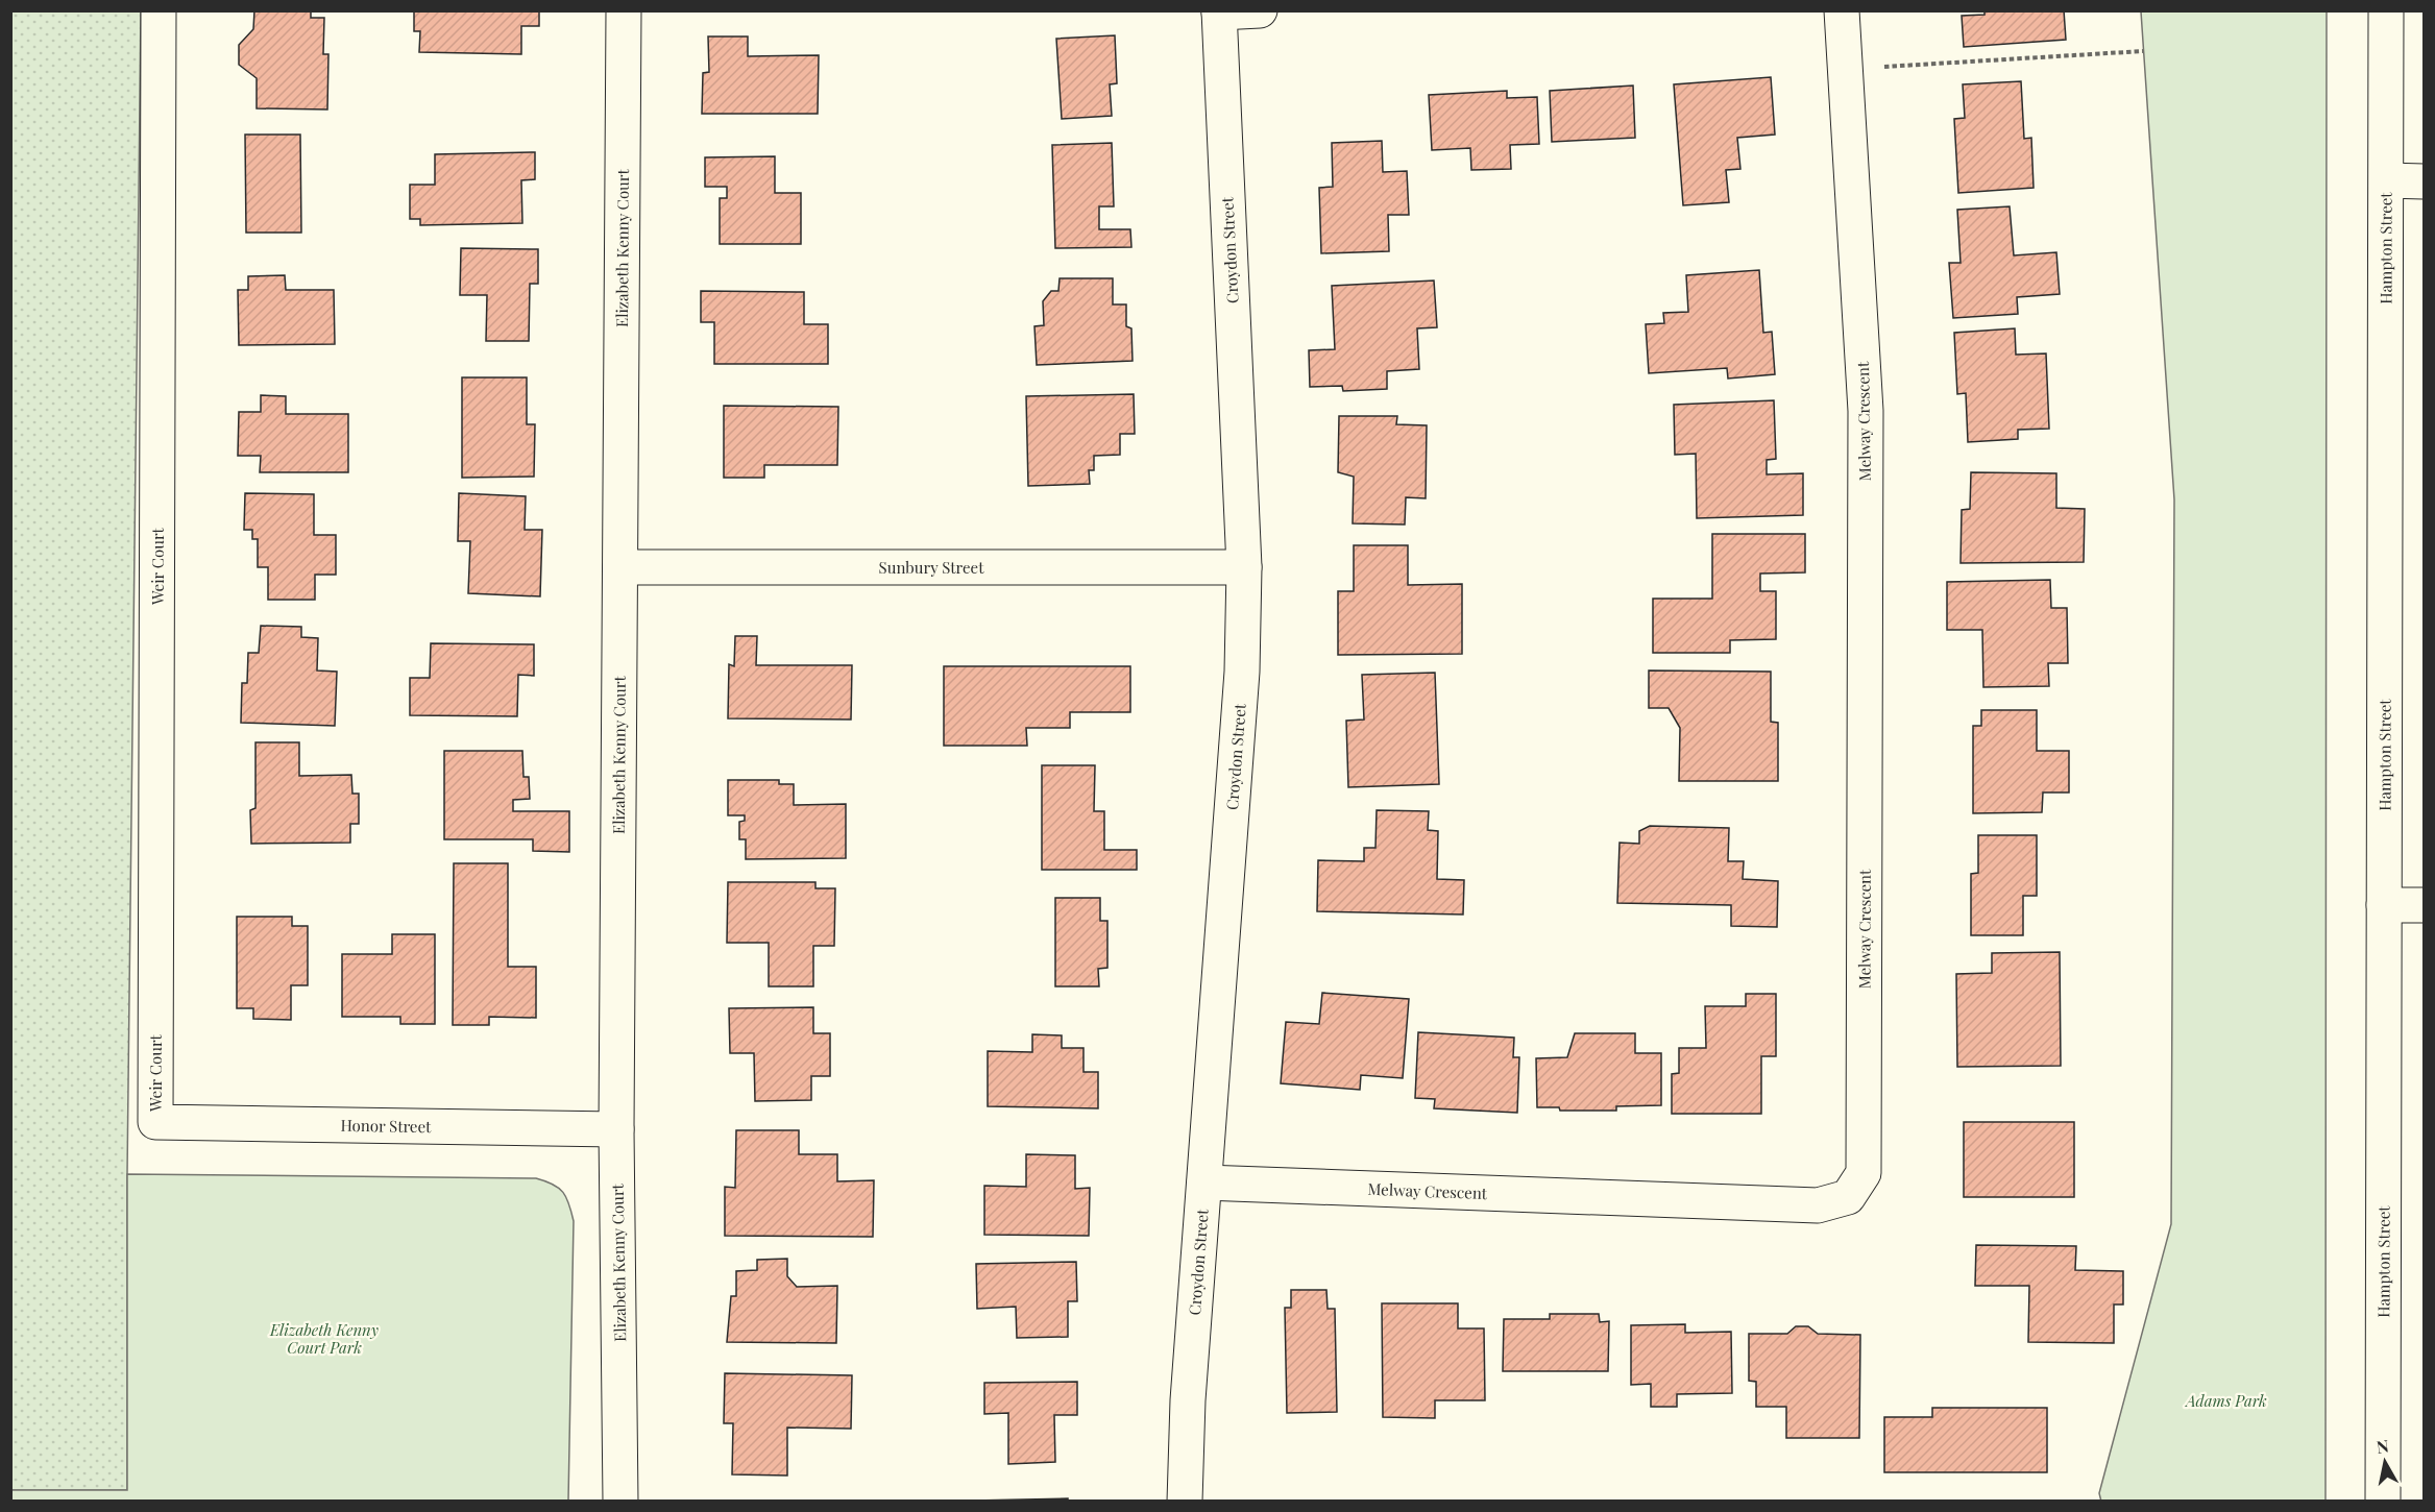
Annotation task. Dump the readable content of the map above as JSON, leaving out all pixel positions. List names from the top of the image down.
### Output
{
  "streets": {
    "street": [
      "Elizabeth Kenny Court",
      "Hampton Street",
      "Croydon Street",
      "Melway Crescent",
      "Weir Court",
      "Sunbury Street",
      "Honor Street"
    ]
  },
  "crossings": [
    ["Elizabeth Kenny Court", "Sunbury Street"],
    ["Elizabeth Kenny Court", "Honor Street"],
    ["Croydon Street", "Melway Crescent"],
    ["Croydon Street", "Sunbury Street"],
    ["Weir Court", "Honor Street"]
  ],
  "parks": ["Elizabeth Kenny Court Park", "Adams Park"],
  "north": "top"
}
